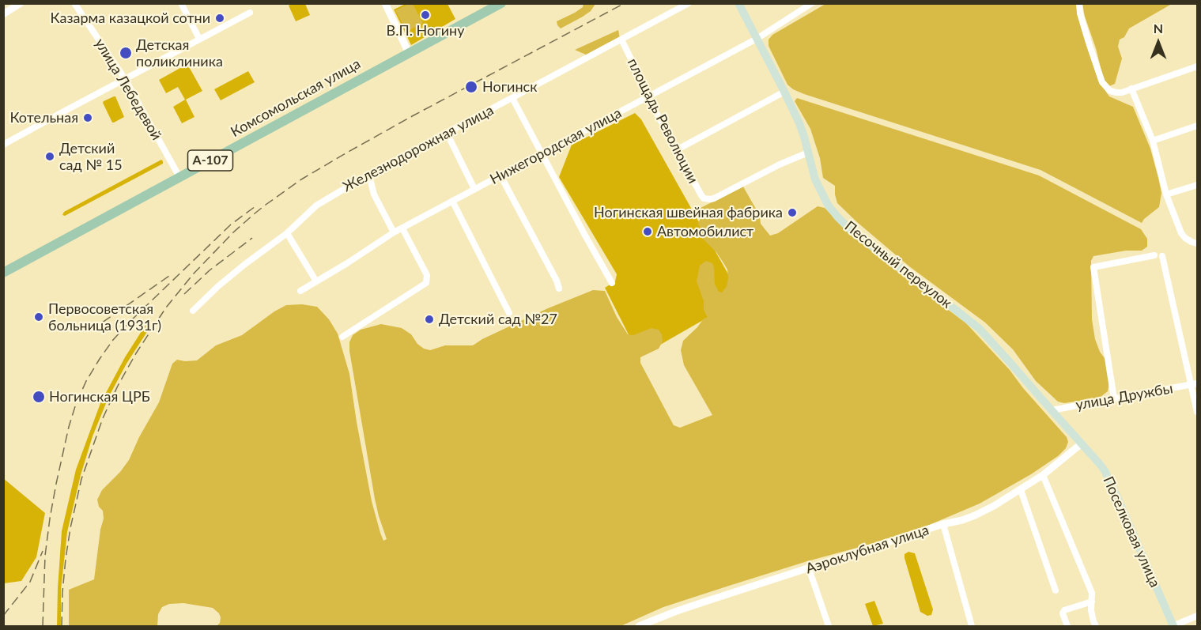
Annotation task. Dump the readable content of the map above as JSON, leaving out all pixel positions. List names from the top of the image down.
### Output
{
  "streets": {
    "main road": [
      "Комсомольская улица",
      "А-107",
      "Песочный переулок",
      "Поселковая улица"
    ],
    "street": [
      "улица Лебедевой",
      "площадь Революции",
      "Нижегородская улица",
      "Железнодорожная улица",
      "улица Дружбы",
      "Аэроклубная улица"
    ]
  },
  "crossings": [
    ["улица Лебедевой", "Комсомольская улица"],
    ["площадь Революции", "Нижегородская улица"],
    ["площадь Революции", "Железнодорожная улица"],
    ["площадь Революции", "Песочный переулок"],
    ["Нижегородская улица", "Песочный переулок"],
    ["Песочный переулок", "улица Дружбы"],
    ["Песочный переулок", "Поселковая улица"],
    ["Песочный переулок", "Аэроклубная улица"],
    ["Поселковая улица", "Аэроклубная улица"]
  ],
  "places": [
    "В.П. Ногину",
    "Казарма казацкой сотни",
    "Детская поликлиника",
    "Ногинск",
    "Котельная",
    "Детский сад № 15",
    "Ногинская швейная фабрика",
    "Автомобилист",
    "Первосоветская больница (1931г)",
    "Детский сад №27",
    "Ногинская ЦРБ"
  ],
  "north": "top"
}
